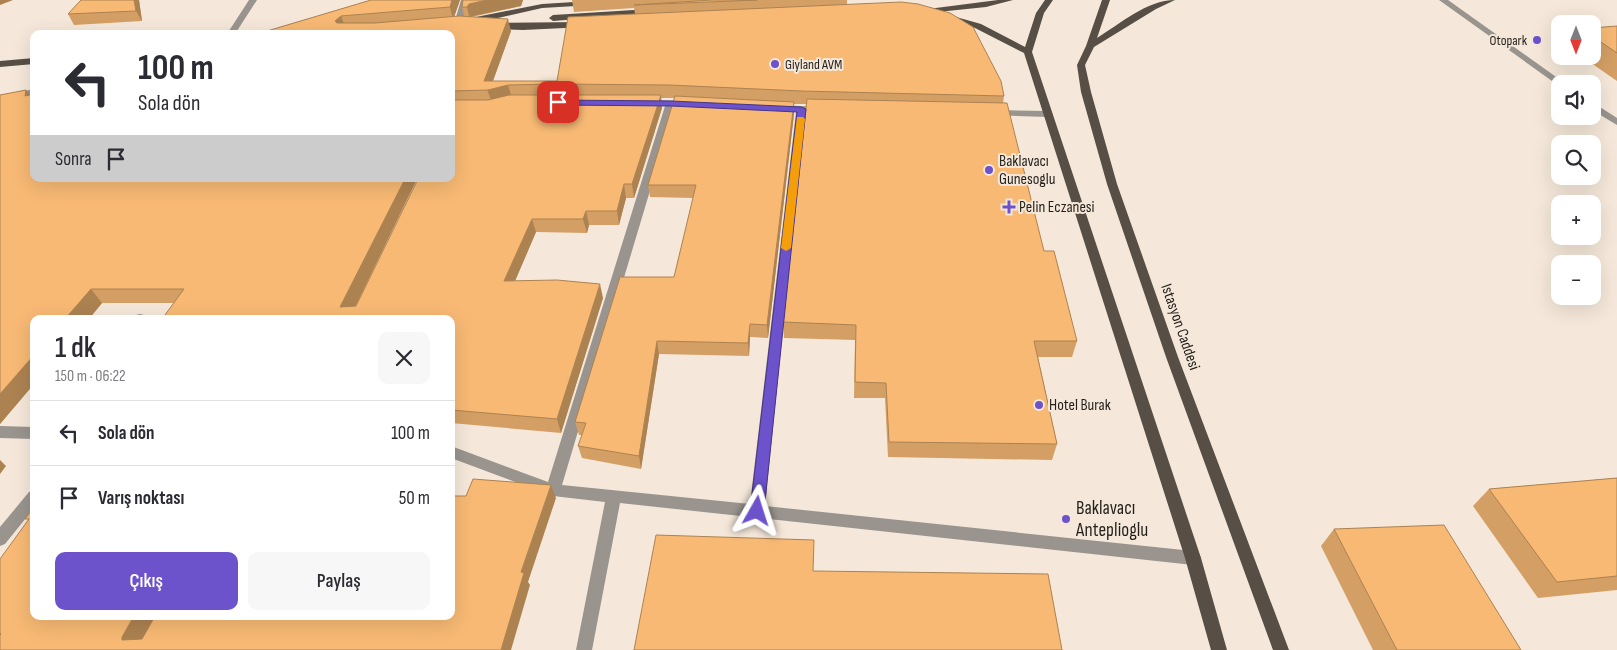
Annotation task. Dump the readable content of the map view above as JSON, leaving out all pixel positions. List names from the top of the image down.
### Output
{
  "streets": {
    "main road": ["Istasyon Caddesi"]
  },
  "places": {
    "other": [
      "Otopark",
      "Giyland AVM",
      "Baklavacı Gunesoglu",
      "Hotel Burak",
      "Baklavacı Anteplioglu"
    ],
    "health": ["Pelin Eczanesi"]
  },
  "north": "bottom",
  "page": {
    "map_buttons": ["+", "−"],
    "turn": ["100 m", "Sola dön"],
    "then": "Sonra",
    "heading": ["1 dk", "150 m · 06:22"],
    "list": [
      {
        "name": "Sola dön",
        "value": "100 m"
      },
      {
        "name": "Varış noktası",
        "value": "50 m"
      }
    ],
    "buttons": ["Çıkış", "Paylaş"]
  }
}
